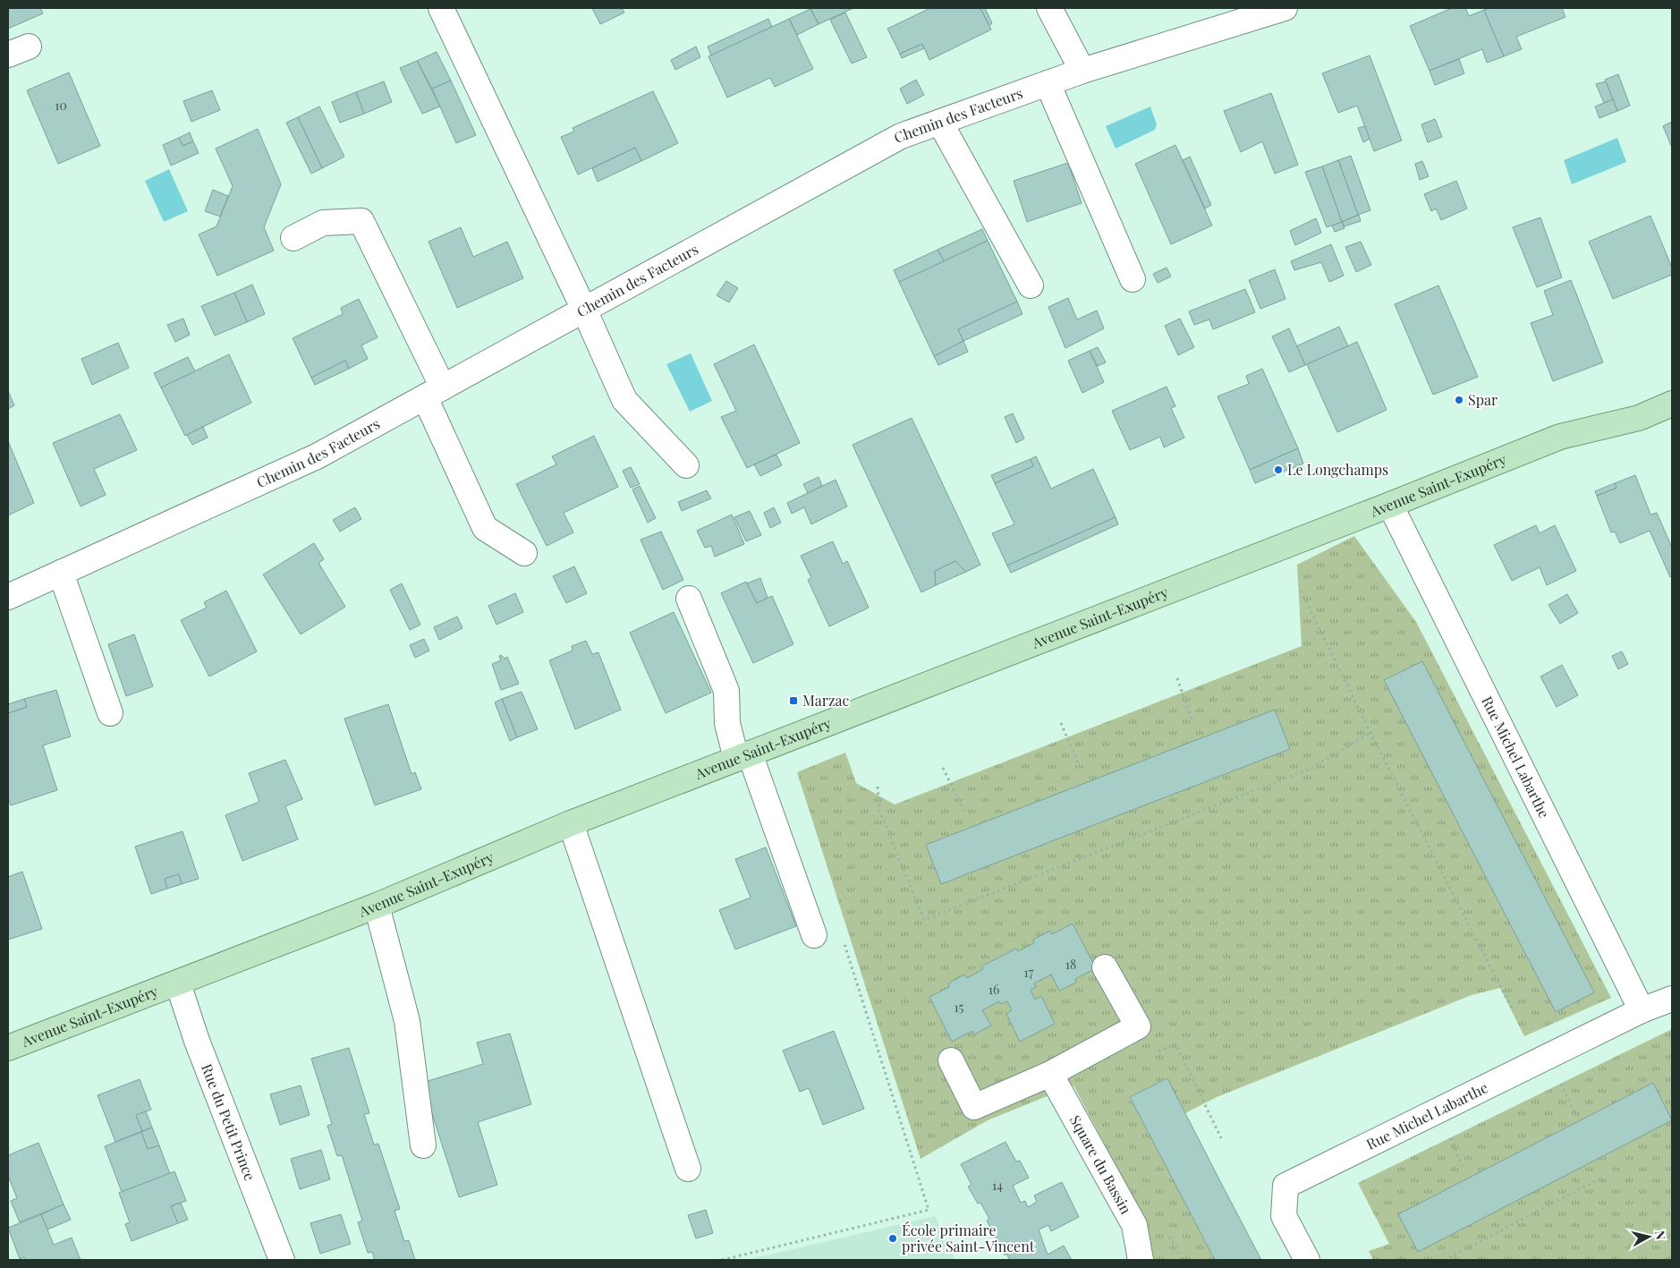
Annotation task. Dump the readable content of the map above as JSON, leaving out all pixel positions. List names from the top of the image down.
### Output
{
  "streets": {
    "main road": ["Avenue Saint-Exupéry"],
    "street": [
      "Chemin des Facteurs",
      "Rue Michel Labarthe",
      "Rue du Petit Prince",
      "Square du Bassin"
    ]
  },
  "crossings": [
    ["Avenue Saint-Exupéry", "Rue Michel Labarthe"],
    ["Avenue Saint-Exupéry", "Rue du Petit Prince"]
  ],
  "places": {
    "other": ["Spar", "Le Longchamps", "École primaire privée Saint-Vincent"],
    "transit": ["Marzac"]
  },
  "house_numbers": [
    "10",
    "18",
    "17",
    "16",
    "15",
    "14"
  ],
  "north": "right"
}
